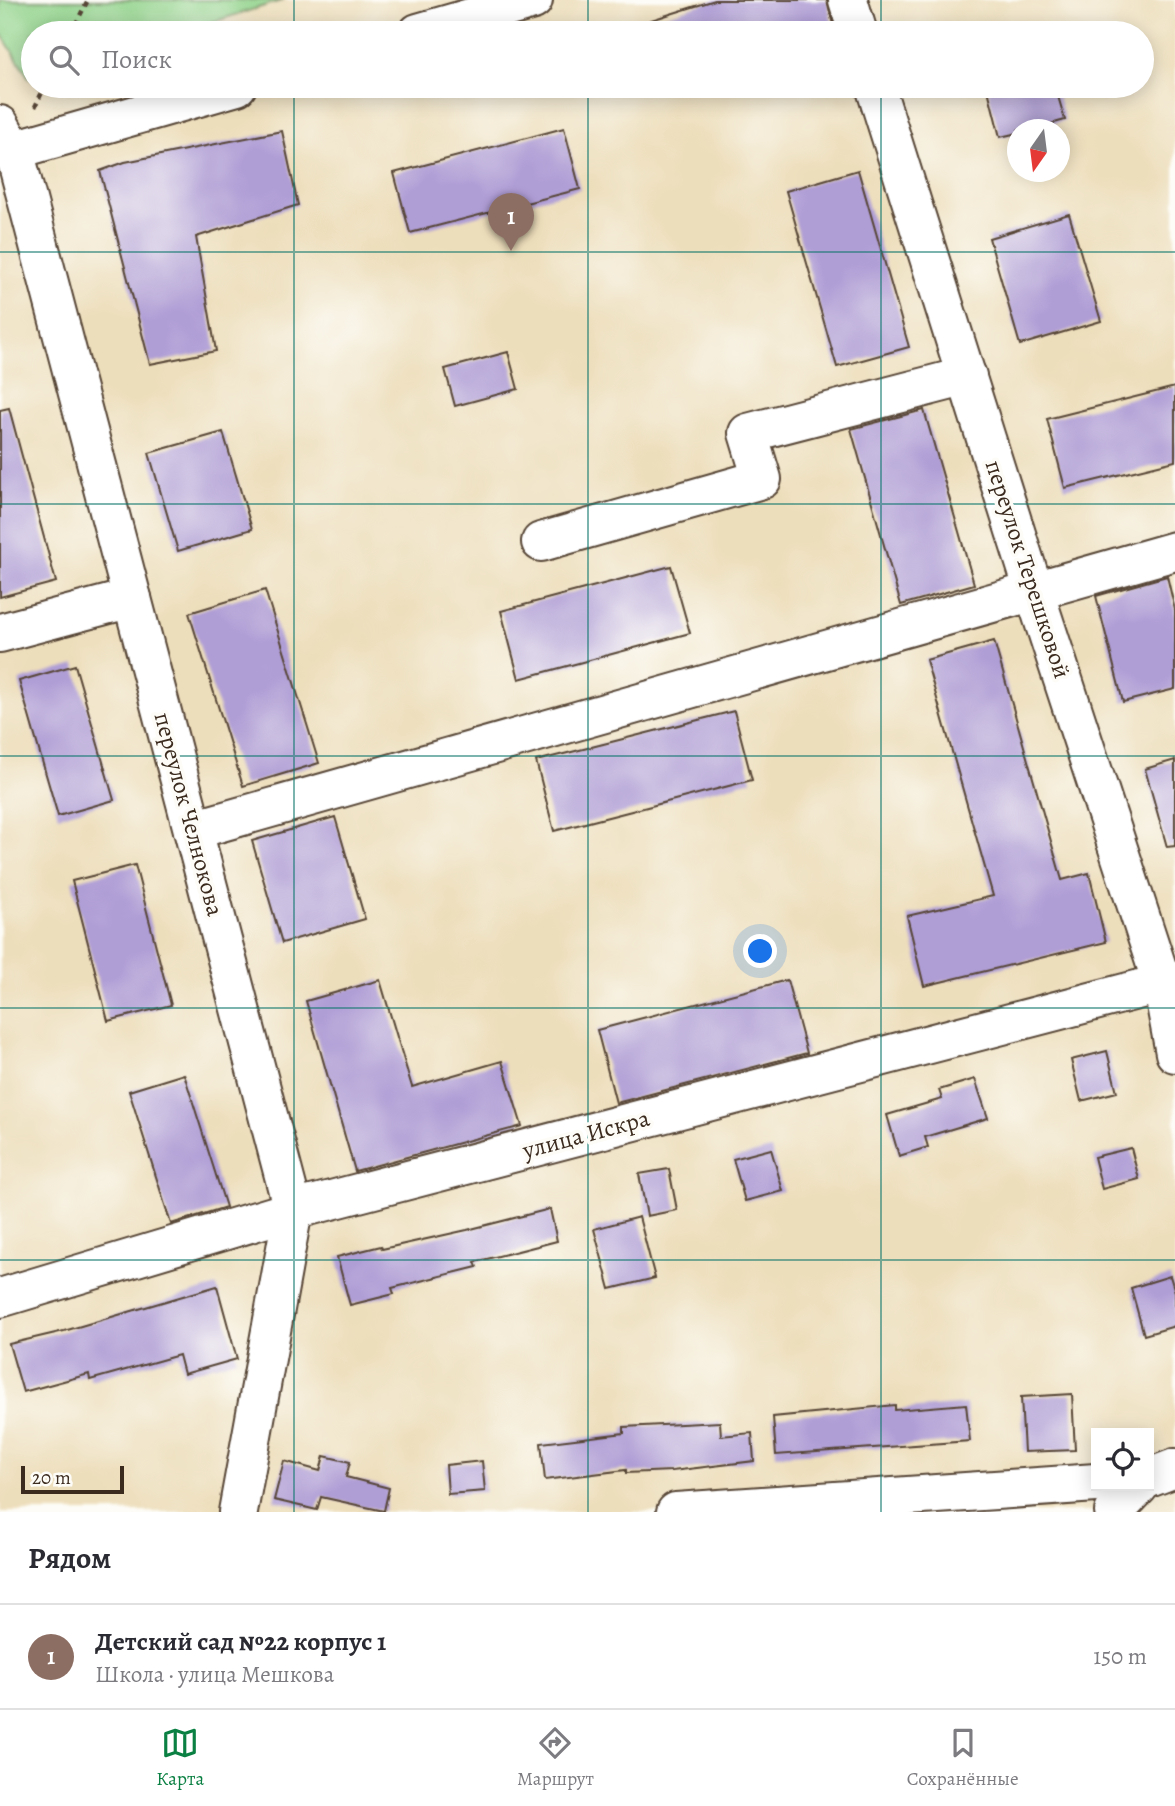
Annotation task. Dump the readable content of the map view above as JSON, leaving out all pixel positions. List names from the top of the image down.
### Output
{
  "streets": {
    "street": ["переулок Терешковой", "переулок Челнокова", "улица Искра"]
  },
  "crossings": [
    ["переулок Терешковой", "улица Искра"],
    ["переулок Челнокова", "улица Искра"]
  ],
  "scale_bar": "20 m",
  "north": "bottom",
  "page": {
    "search": "Поиск",
    "pins": "1",
    "scale": "20 m",
    "heading": "Рядом",
    "list": [
      {
        "mark": "1",
        "name": "Детский сад №22 корпус 1",
        "note": "Школа · улица Мешкова",
        "value": "150 m"
      }
    ],
    "nav": ["Карта", "Маршрут", "Сохранённые"]
  }
}
